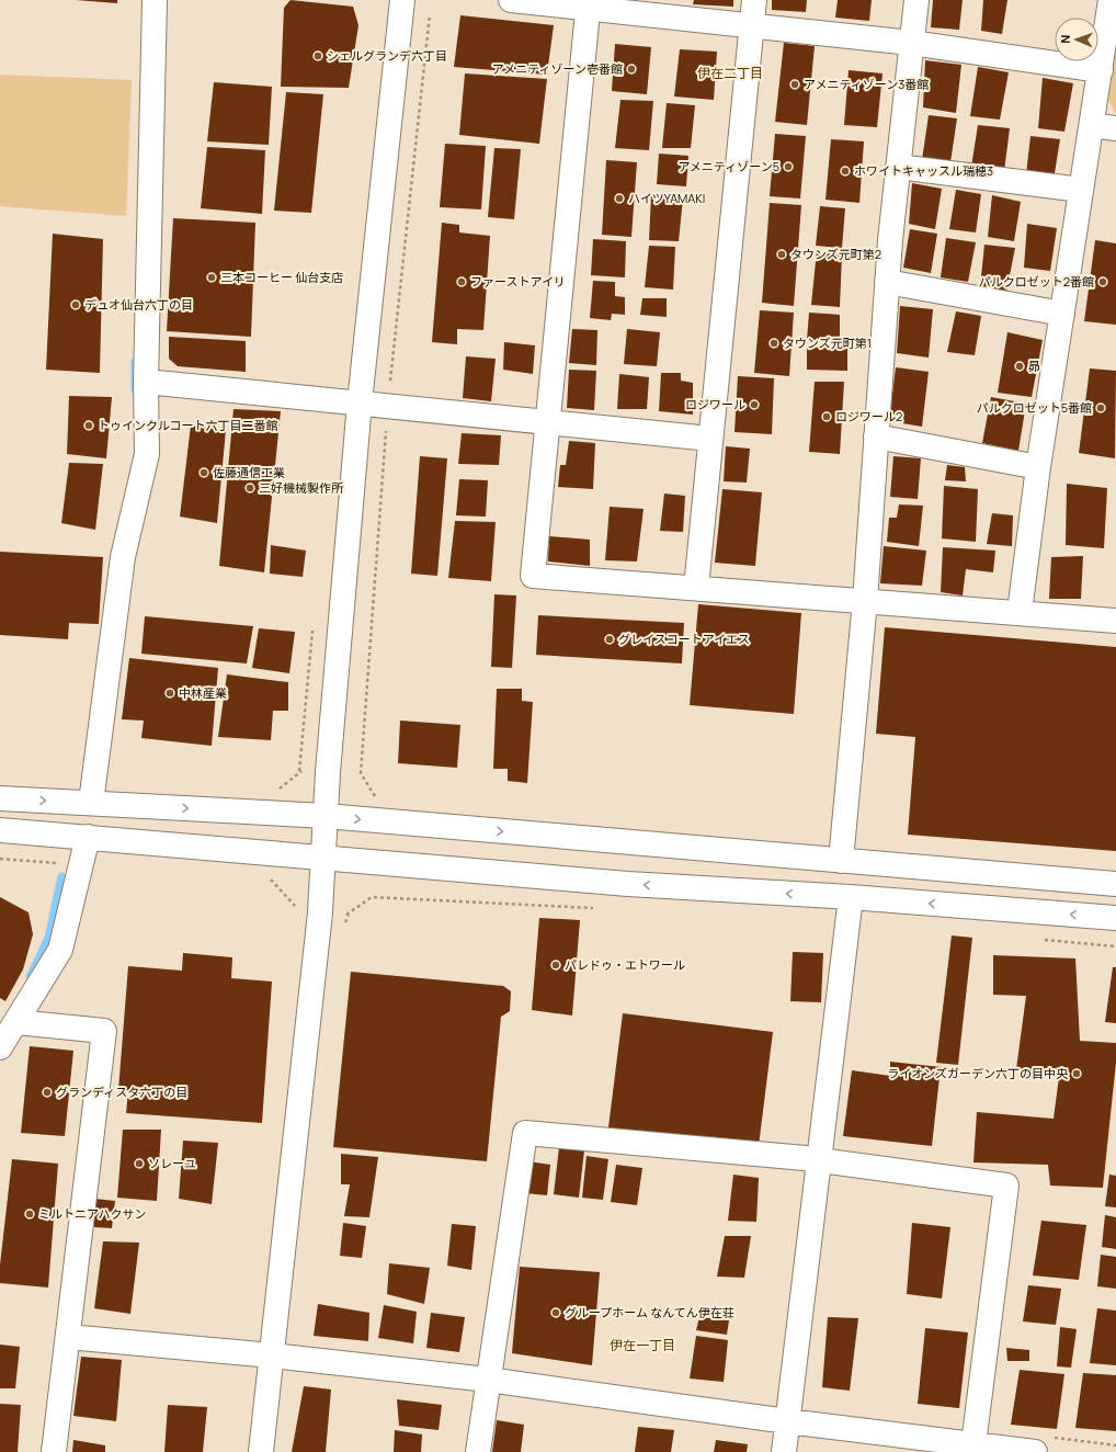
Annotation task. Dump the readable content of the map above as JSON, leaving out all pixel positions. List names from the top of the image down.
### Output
{
  "districts": ["伊在二丁目", "伊在一丁目"],
  "places": [
    "シェルグランデ六丁目",
    "アメニティゾーン壱番館",
    "アメニティゾーン3番館",
    "アメニティゾーン5",
    "ホワイトキャッスル瑞穂3",
    "ハイツYAMAKI",
    "タウンズ元町第2",
    "三本コーヒー 仙台支店",
    "ファーストアイリ",
    "パルクロゼット2番館",
    "デュオ仙台六丁の目",
    "タウンズ元町第1",
    "昴",
    "ロジワール",
    "パルクロゼット5番館",
    "ロジワール2",
    "トゥインクルコート六丁目二番館",
    "佐藤通信工業",
    "三好機械製作所",
    "グレイスコートアイエス",
    "中林産業",
    "パレドゥ・エトワール",
    "ライオンズガーデン六丁の目中央",
    "グランディスタ六丁の目",
    "ソレーユ",
    "ミルトニアハクサン",
    "グループホーム なんてん伊在荘"
  ],
  "north": "left"
}
